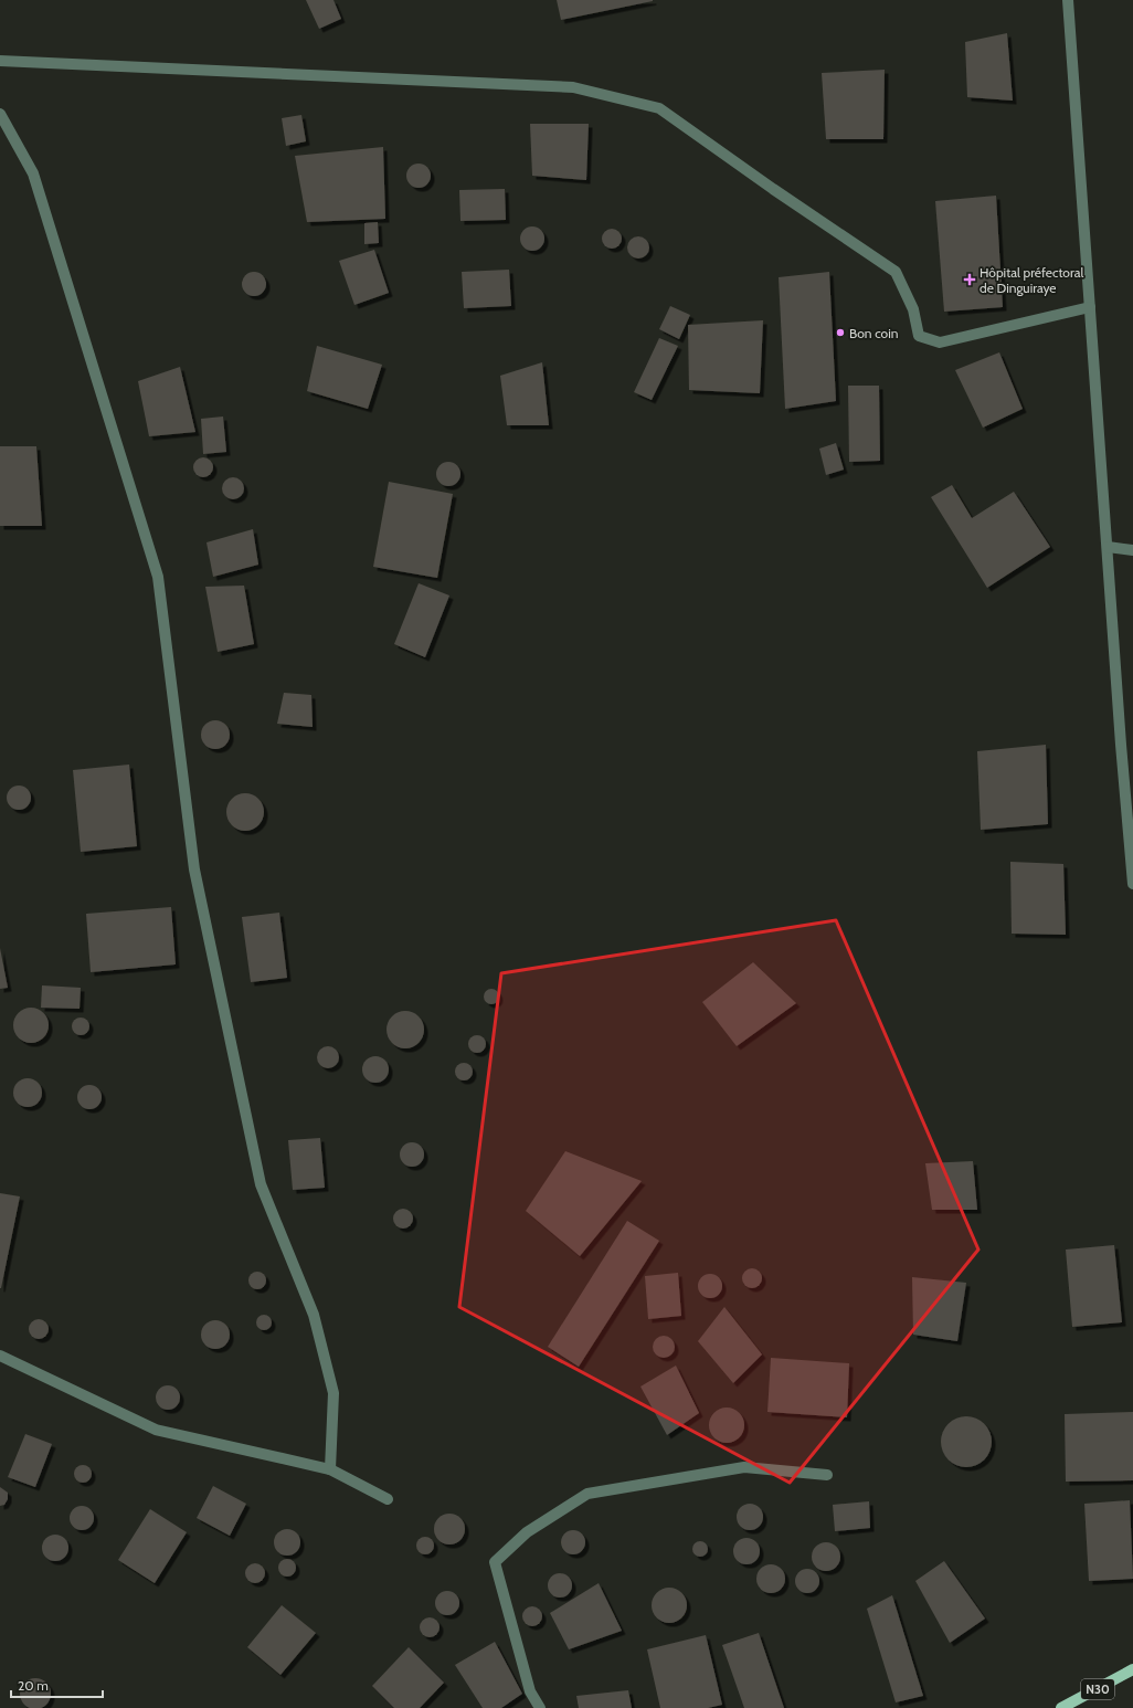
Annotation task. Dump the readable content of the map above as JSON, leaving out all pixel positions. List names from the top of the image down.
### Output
{
  "streets": {
    "main road": ["N30"]
  },
  "places": {
    "health": ["Hôpital préfectoral de Dinguiraye"],
    "other": ["Bon coin"]
  },
  "scale_bar": "20 m"
}
